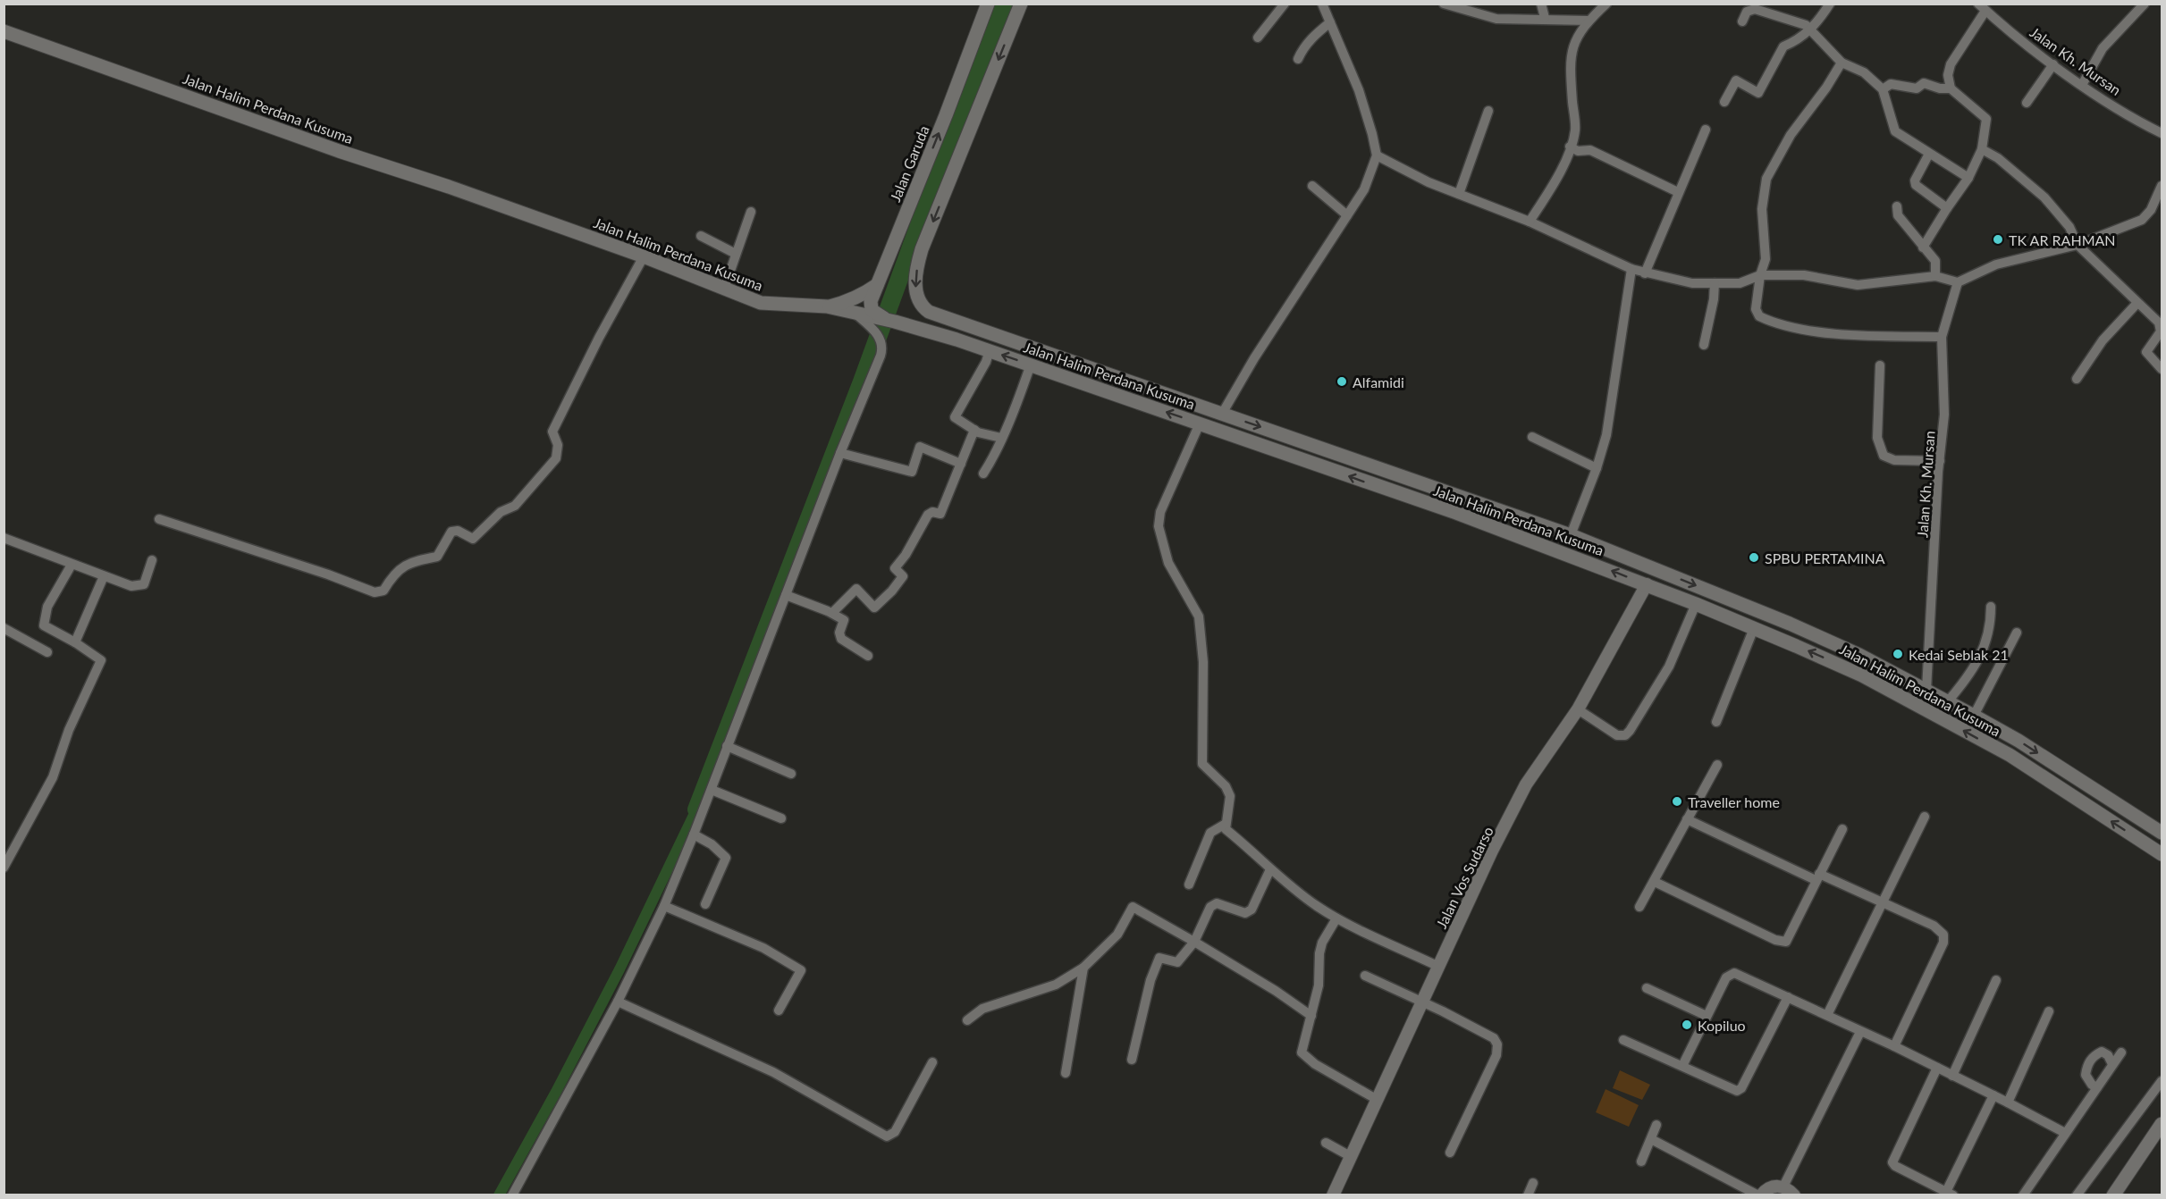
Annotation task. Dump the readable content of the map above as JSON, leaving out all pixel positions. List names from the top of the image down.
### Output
{
  "streets": {
    "main road": ["Jalan Halim Perdana Kusuma", "Jalan Garuda"],
    "street": ["Jalan Kh. Mursan", "Jalan Vos Sudarso"]
  },
  "crossings": [
    ["Jalan Kh. Mursan", "Jalan Halim Perdana Kusuma"],
    ["Jalan Halim Perdana Kusuma", "Jalan Garuda"],
    ["Jalan Halim Perdana Kusuma", "Jalan Vos Sudarso"]
  ],
  "one_way": ["Jalan Garuda"],
  "places": [
    "TK AR RAHMAN",
    "Alfamidi",
    "SPBU PERTAMINA",
    "Kedai Seblak 21",
    "Traveller home",
    "Kopiluo"
  ]
}
